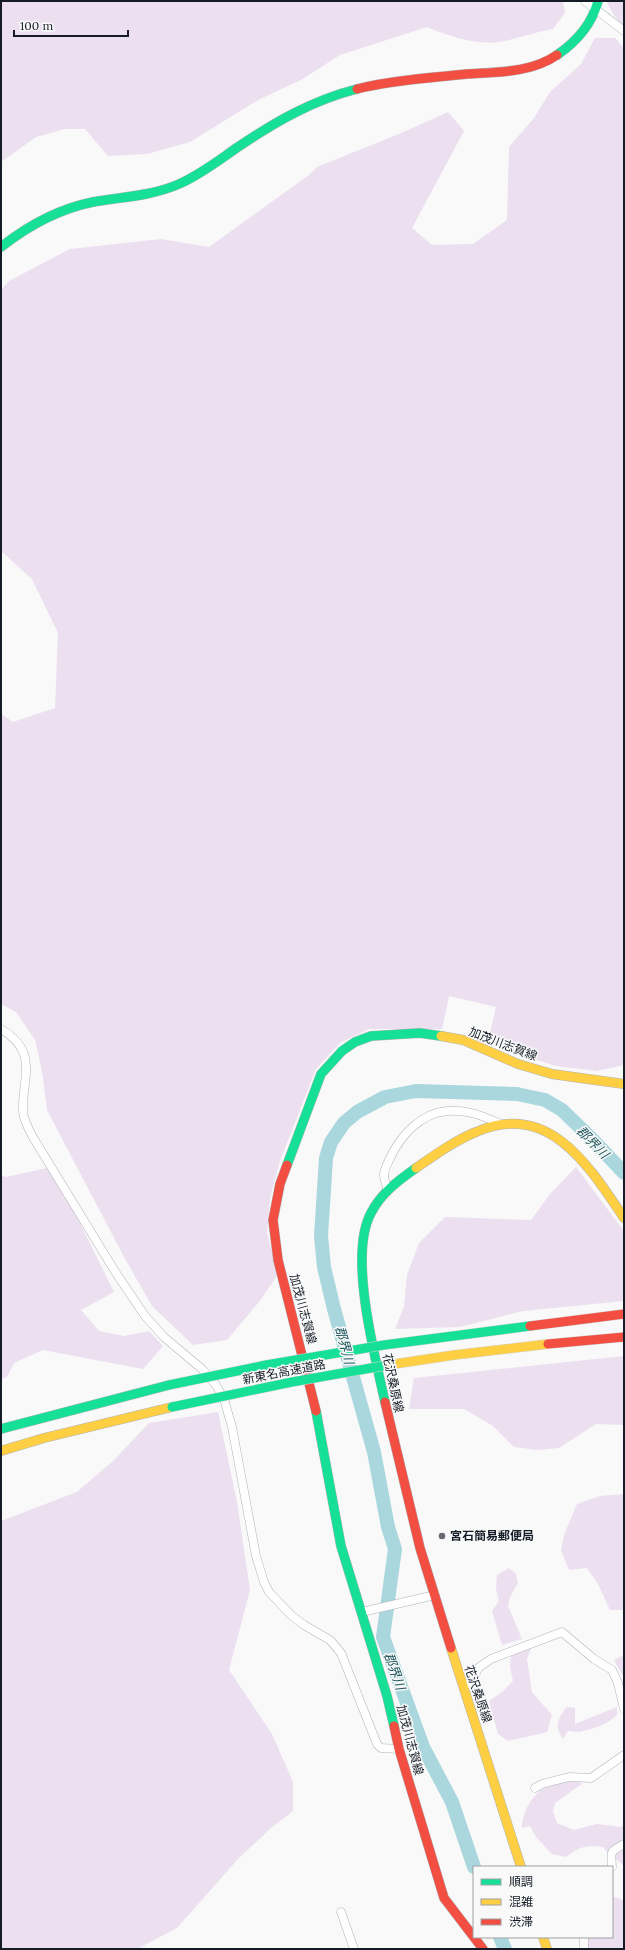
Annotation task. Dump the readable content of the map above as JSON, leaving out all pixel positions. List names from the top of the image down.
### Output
{
  "streets": {
    "main road": ["加茂川志賀線", "新東名高速道路", "花沢桑原線"]
  },
  "water": ["郡界川"],
  "places": ["宮石簡易郵便局"],
  "legend": ["順調", "混雑", "渋滞"],
  "scale_bar": "100 m"
}
